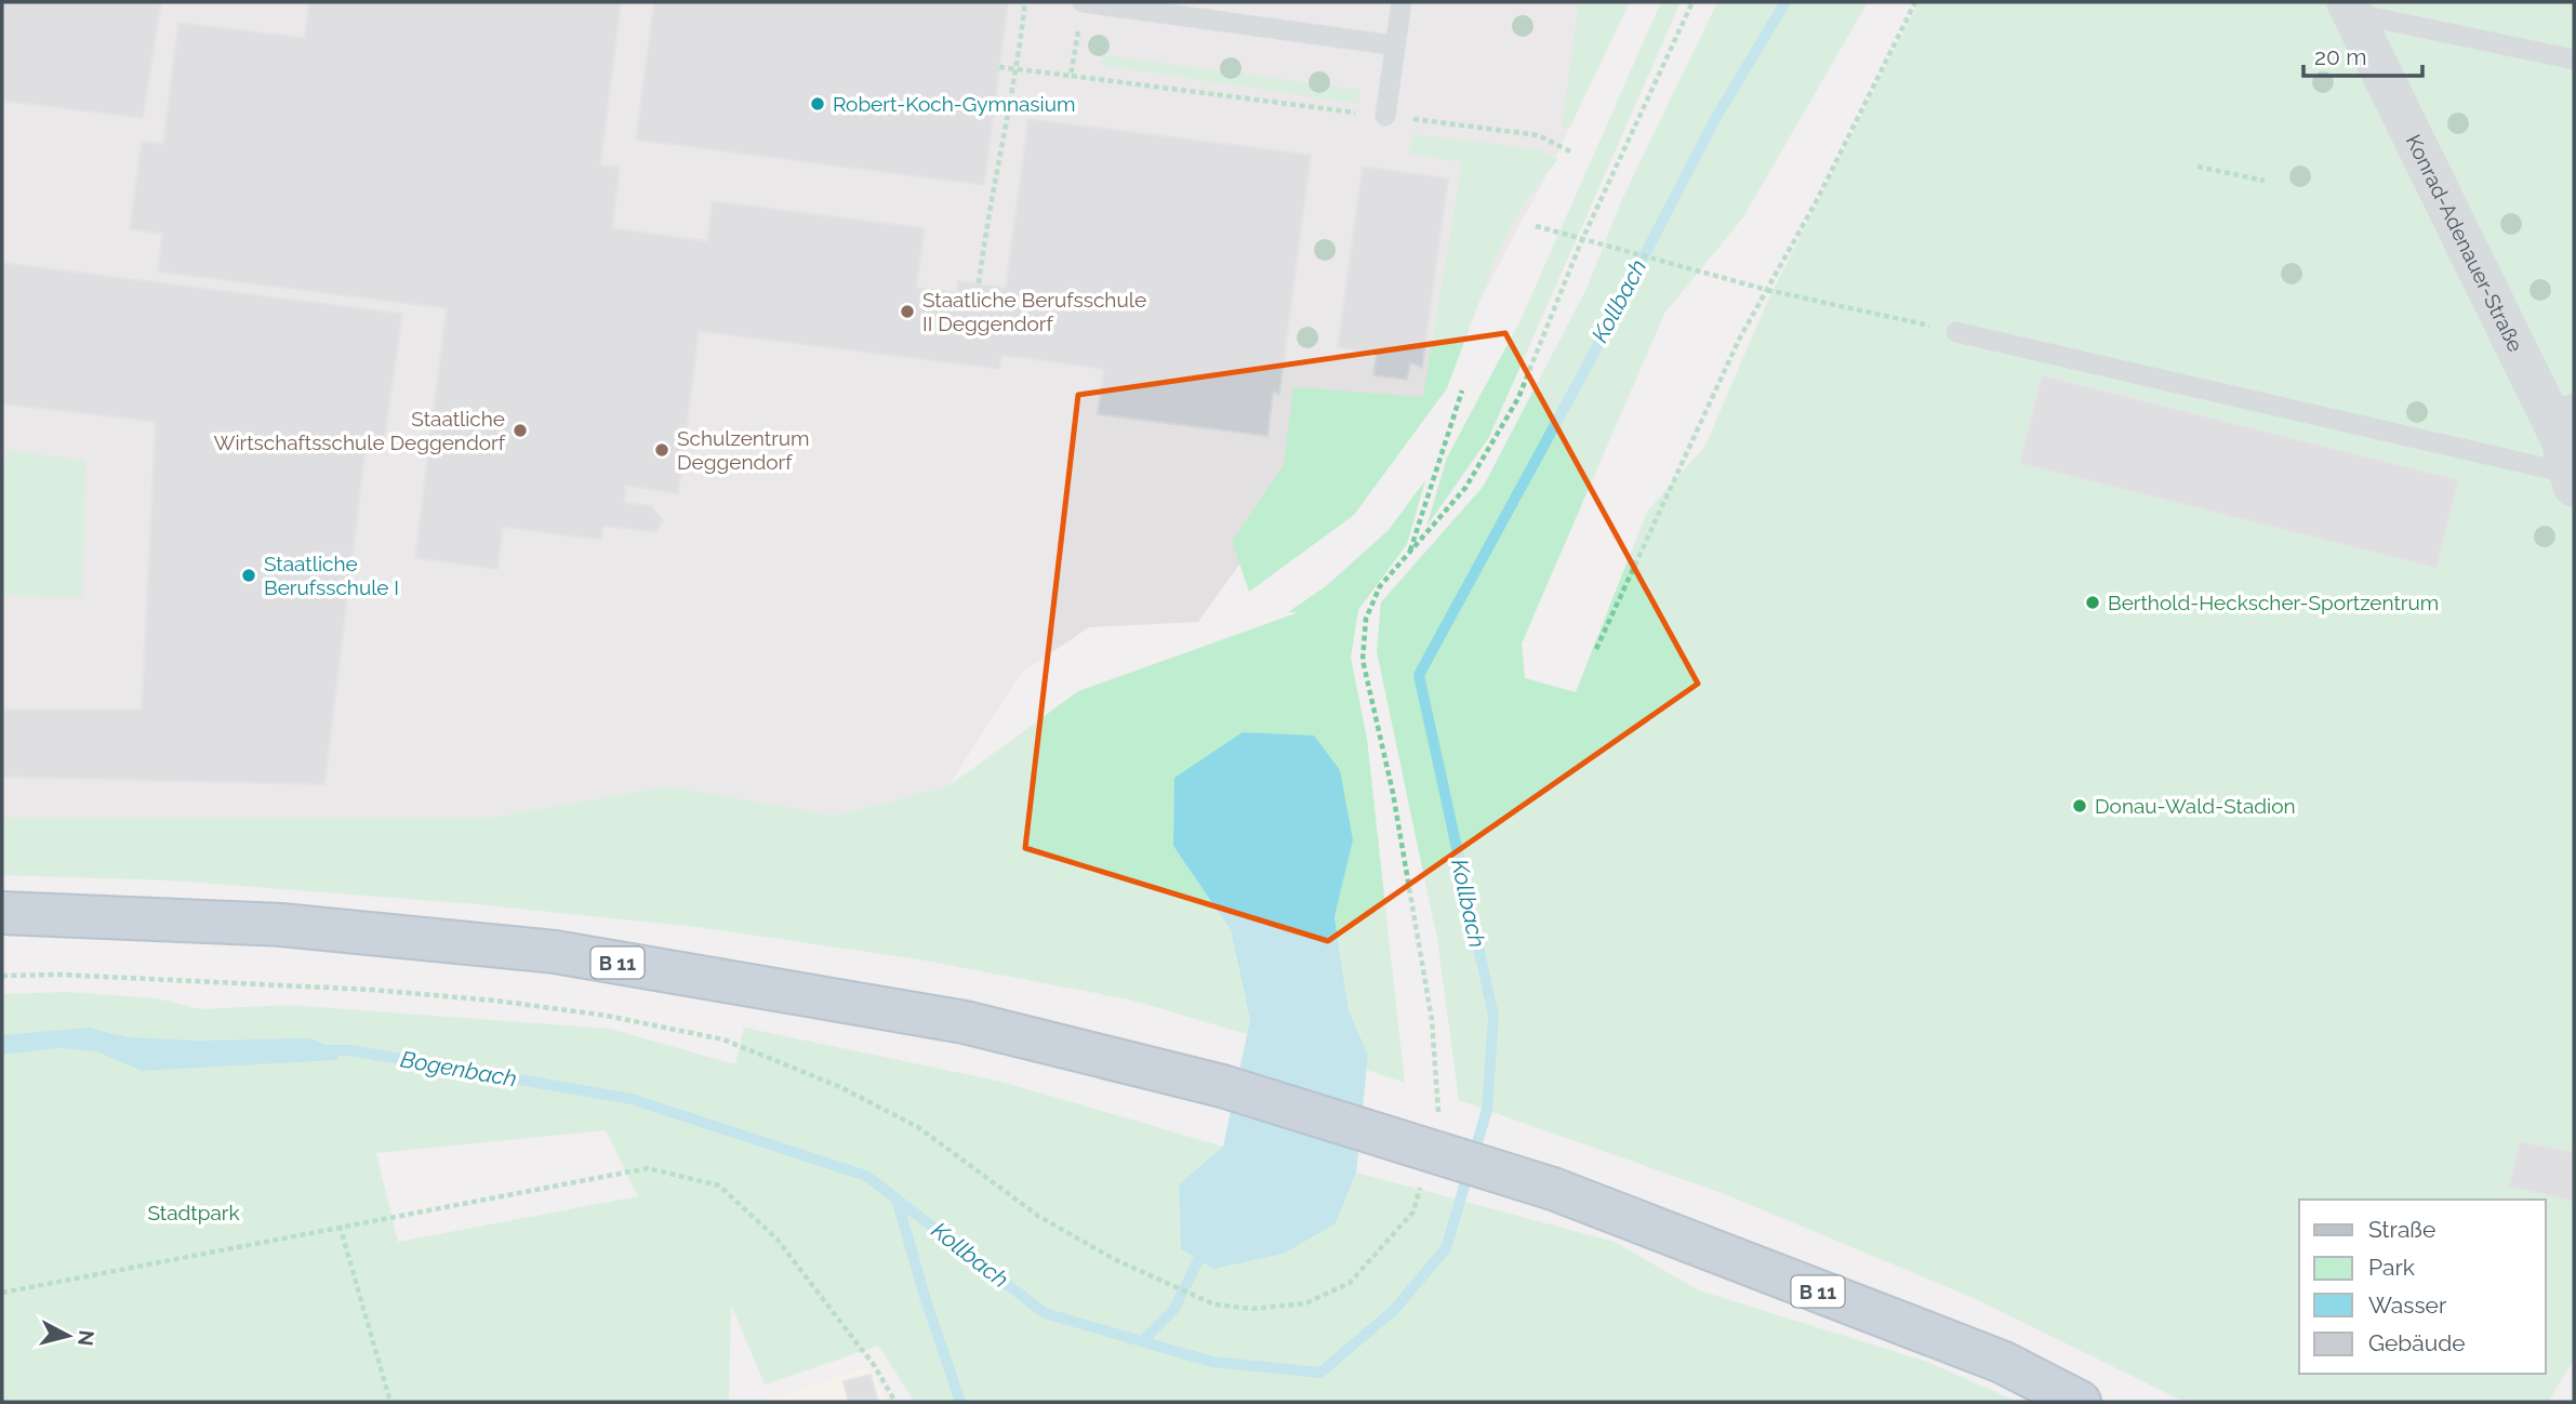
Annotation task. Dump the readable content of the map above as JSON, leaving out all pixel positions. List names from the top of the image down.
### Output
{
  "streets": {
    "highway": ["B 11"],
    "street": ["Konrad-Adenauer-Straße"]
  },
  "water": ["Kollbach", "Bogenbach"],
  "parks": ["Stadtpark"],
  "places": [
    "Robert-Koch-Gymnasium",
    "Staatliche Berufsschule II Deggendorf",
    "Staatliche Wirtschaftsschule Deggendorf",
    "Schulzentrum Deggendorf",
    "Staatliche Berufsschule I",
    "Berthold-Heckscher-Sportzentrum",
    "Donau-Wald-Stadion"
  ],
  "legend": [
    "Straße",
    "Park",
    "Wasser",
    "Gebäude"
  ],
  "scale_bar": "20 m",
  "north": "right"
}
